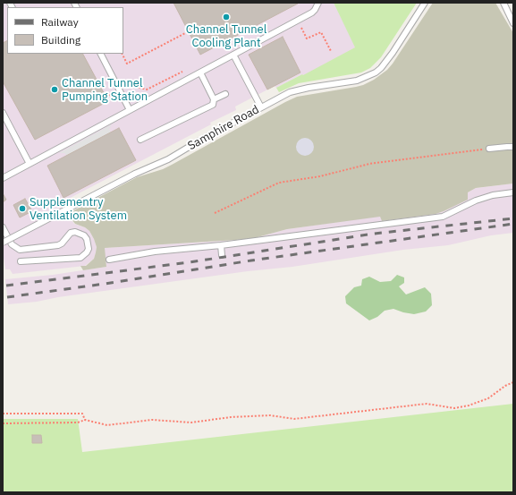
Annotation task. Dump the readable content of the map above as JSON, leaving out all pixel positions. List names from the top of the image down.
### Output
{
  "streets": {
    "lane": ["Samphire Road"]
  },
  "places": ["Channel Tunnel Cooling Plant", "Channel Tunnel Pumping Station", "Supplementry Ventilation System"],
  "legend": ["Railway", "Building"]
}
